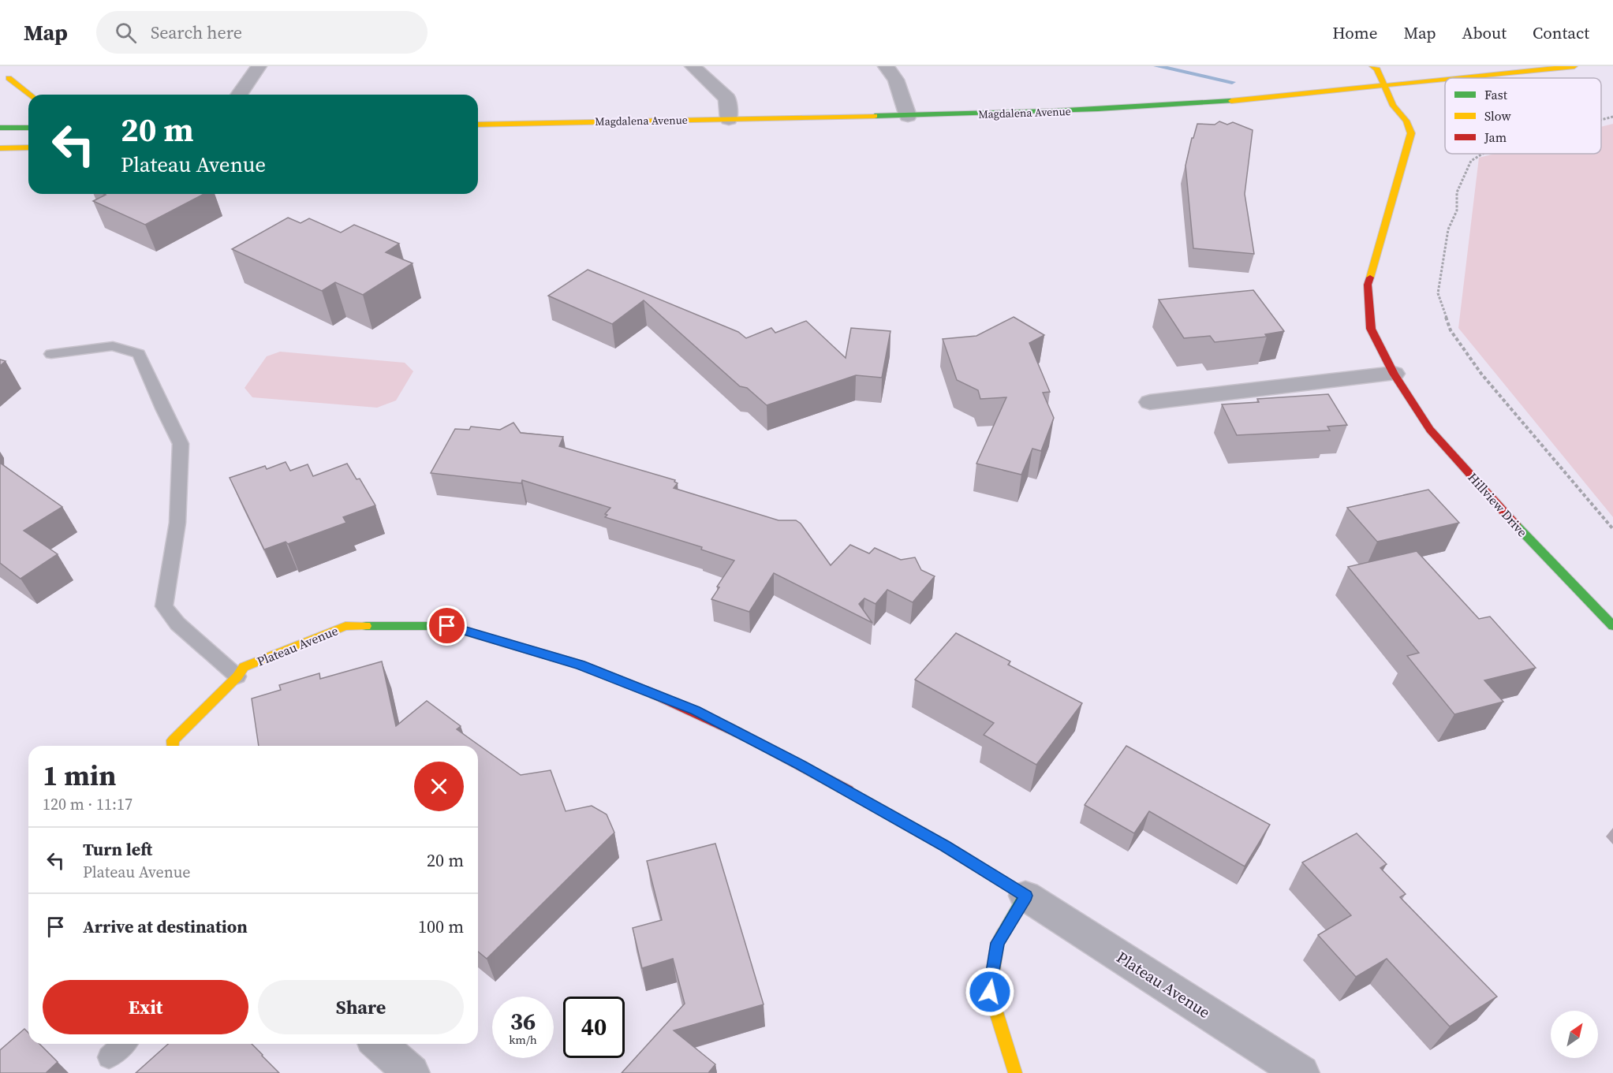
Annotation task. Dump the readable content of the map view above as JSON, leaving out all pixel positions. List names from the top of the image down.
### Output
{
  "streets": {
    "main road": ["Magdalena Avenue", "Hillview Drive", "Plateau Avenue"]
  },
  "crossings": [
    ["Magdalena Avenue", "Hillview Drive"]
  ],
  "legend": ["Fast", "Slow", "Jam"],
  "north": "top right",
  "page": {
    "header": "Map",
    "search": "Search here",
    "nav": [
      "Home",
      "Map",
      "About",
      "Contact"
    ],
    "turn": ["20 m", "Plateau Avenue"],
    "heading": ["1 min", "120 m · 11:17"],
    "list": [
      {
        "name": "Turn left",
        "note": "Plateau Avenue",
        "value": "20 m"
      },
      {
        "name": "Arrive at destination",
        "value": "100 m"
      }
    ],
    "buttons": ["Exit", "Share"],
    "speed": "36 km/h",
    "limit": "40"
  }
}
